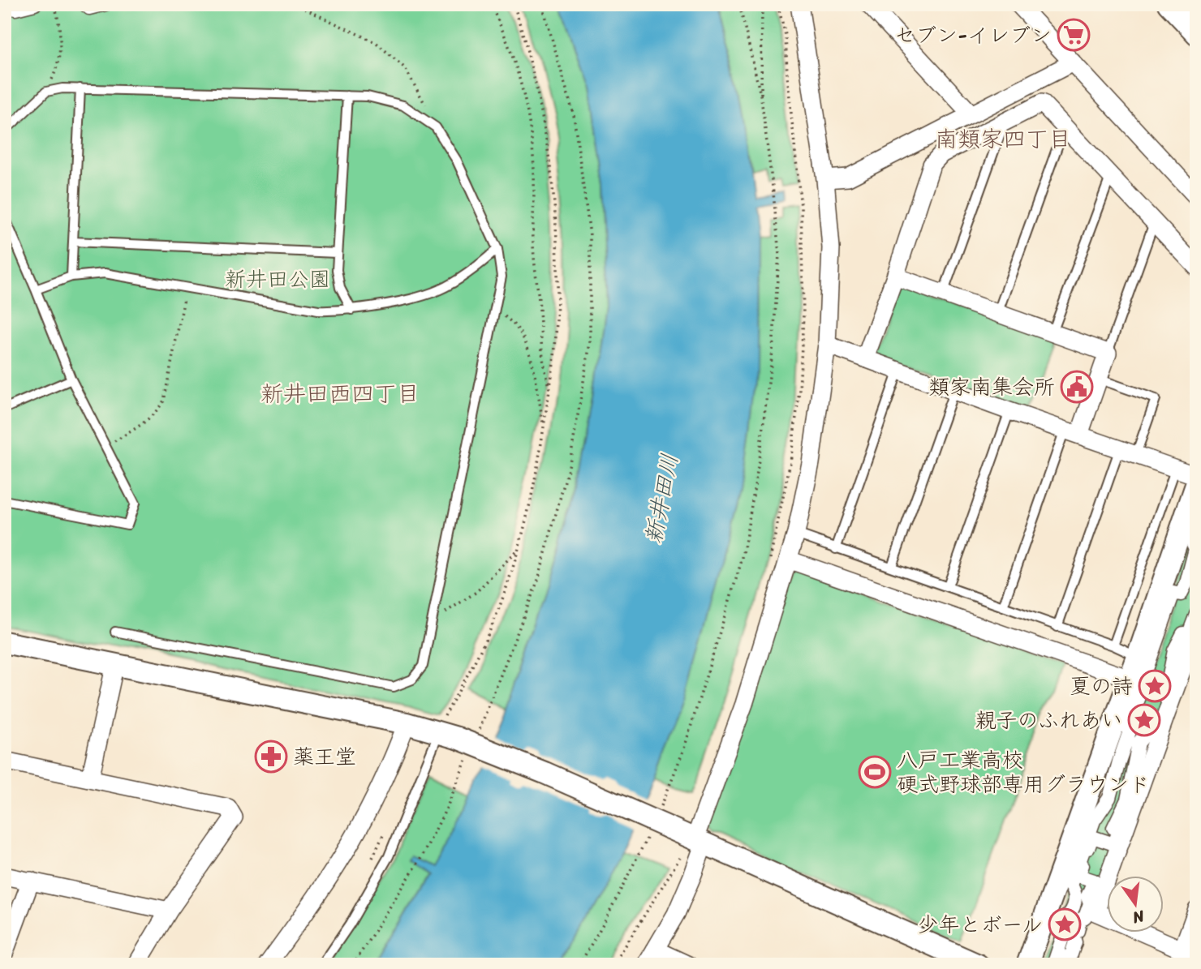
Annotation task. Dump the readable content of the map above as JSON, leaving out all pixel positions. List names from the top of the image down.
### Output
{
  "districts": ["南類家四丁目", "新井田西四丁目"],
  "water": ["新井田川"],
  "parks": ["新井田公園"],
  "places": {
    "supermarket": ["セブン-イレブン"],
    "public building": ["類家南集会所"],
    "place": ["夏の詩", "親子のふれあい", "少年とボール"],
    "pharmacy": ["薬王堂"],
    "sports": ["八戸工業高校 硬式野球部専用グラウンド"]
  },
  "north": "bottom"
}
